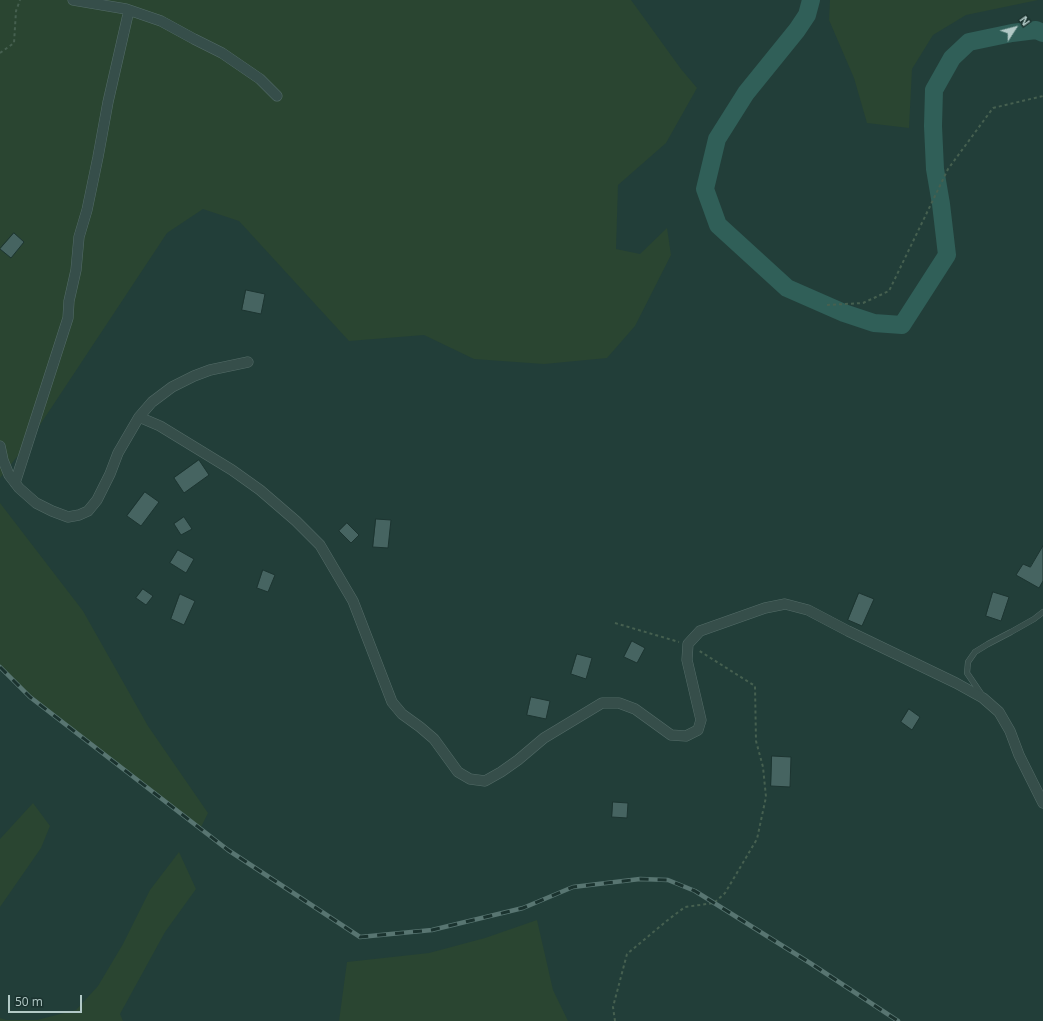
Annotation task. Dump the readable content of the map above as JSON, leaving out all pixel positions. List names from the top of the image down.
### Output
{
  "scale_bar": "50 m",
  "north": "top right"
}
